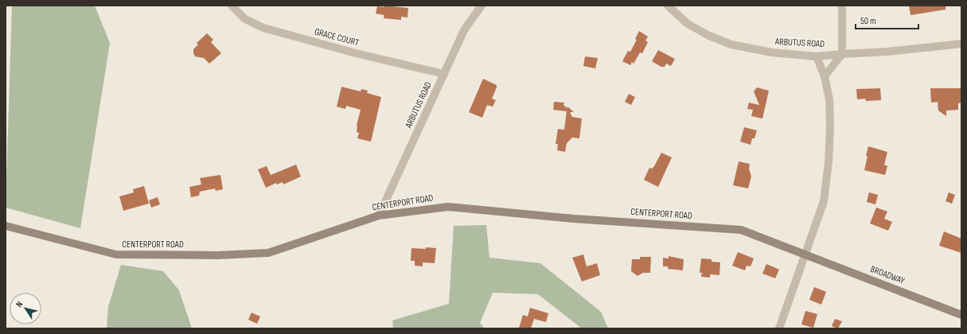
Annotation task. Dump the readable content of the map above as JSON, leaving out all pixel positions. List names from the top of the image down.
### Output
{
  "streets": {
    "main road": ["CENTERPORT ROAD", "BROADWAY"],
    "street": ["GRACE COURT", "ARBUTUS ROAD"]
  },
  "crossings": [
    ["GRACE COURT", "ARBUTUS ROAD"],
    ["ARBUTUS ROAD", "CENTERPORT ROAD"],
    ["CENTERPORT ROAD", "BROADWAY"]
  ],
  "scale_bar": "50 m",
  "north": "top left"
}
